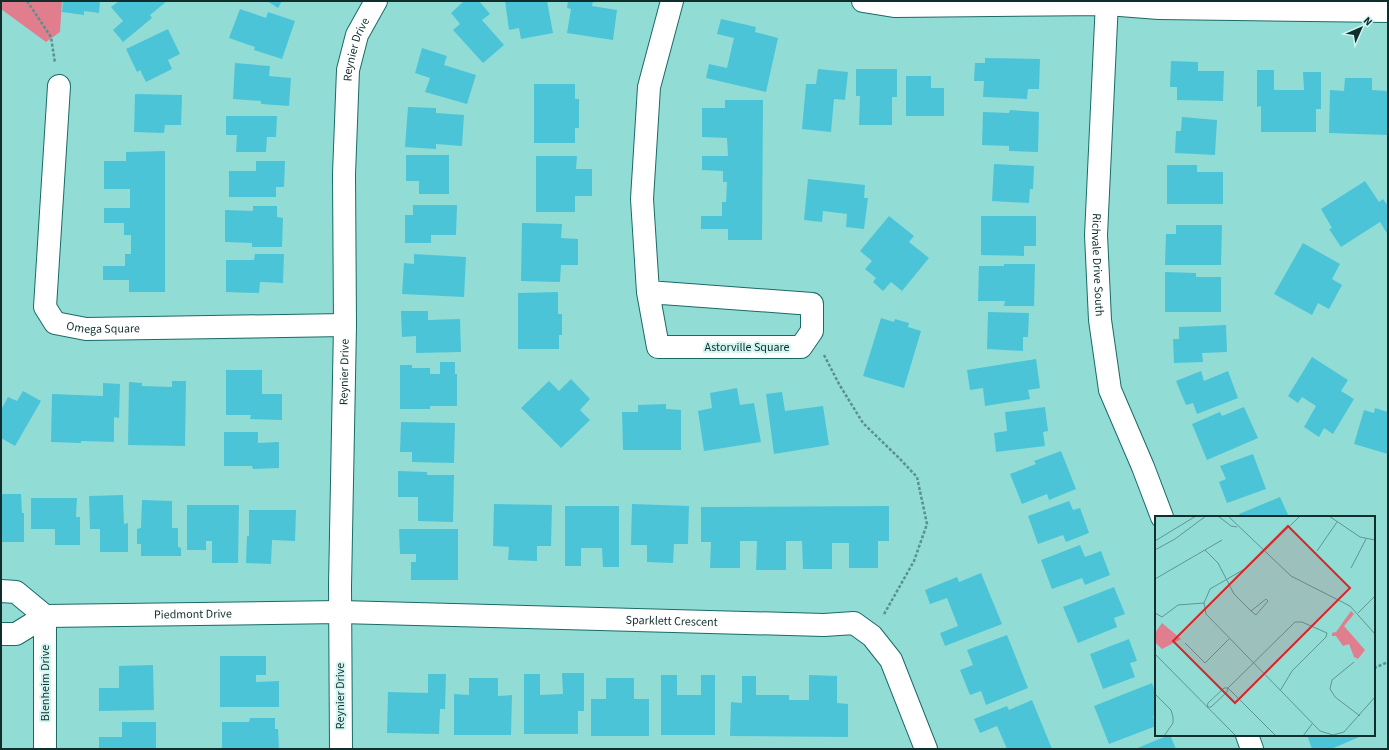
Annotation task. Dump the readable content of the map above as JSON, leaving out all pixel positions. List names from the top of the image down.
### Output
{
  "streets": {
    "street": [
      "Reynier Drive",
      "Richvale Drive South",
      "Omega Square",
      "Astorville Square",
      "Piedmont Drive",
      "Sparklett Crescent",
      "Blenheim Drive"
    ]
  },
  "crossings": [
    ["Reynier Drive", "Omega Square"],
    ["Reynier Drive", "Piedmont Drive"],
    ["Reynier Drive", "Sparklett Crescent"],
    ["Piedmont Drive", "Sparklett Crescent"],
    ["Piedmont Drive", "Blenheim Drive"]
  ],
  "north": "top right"
}
